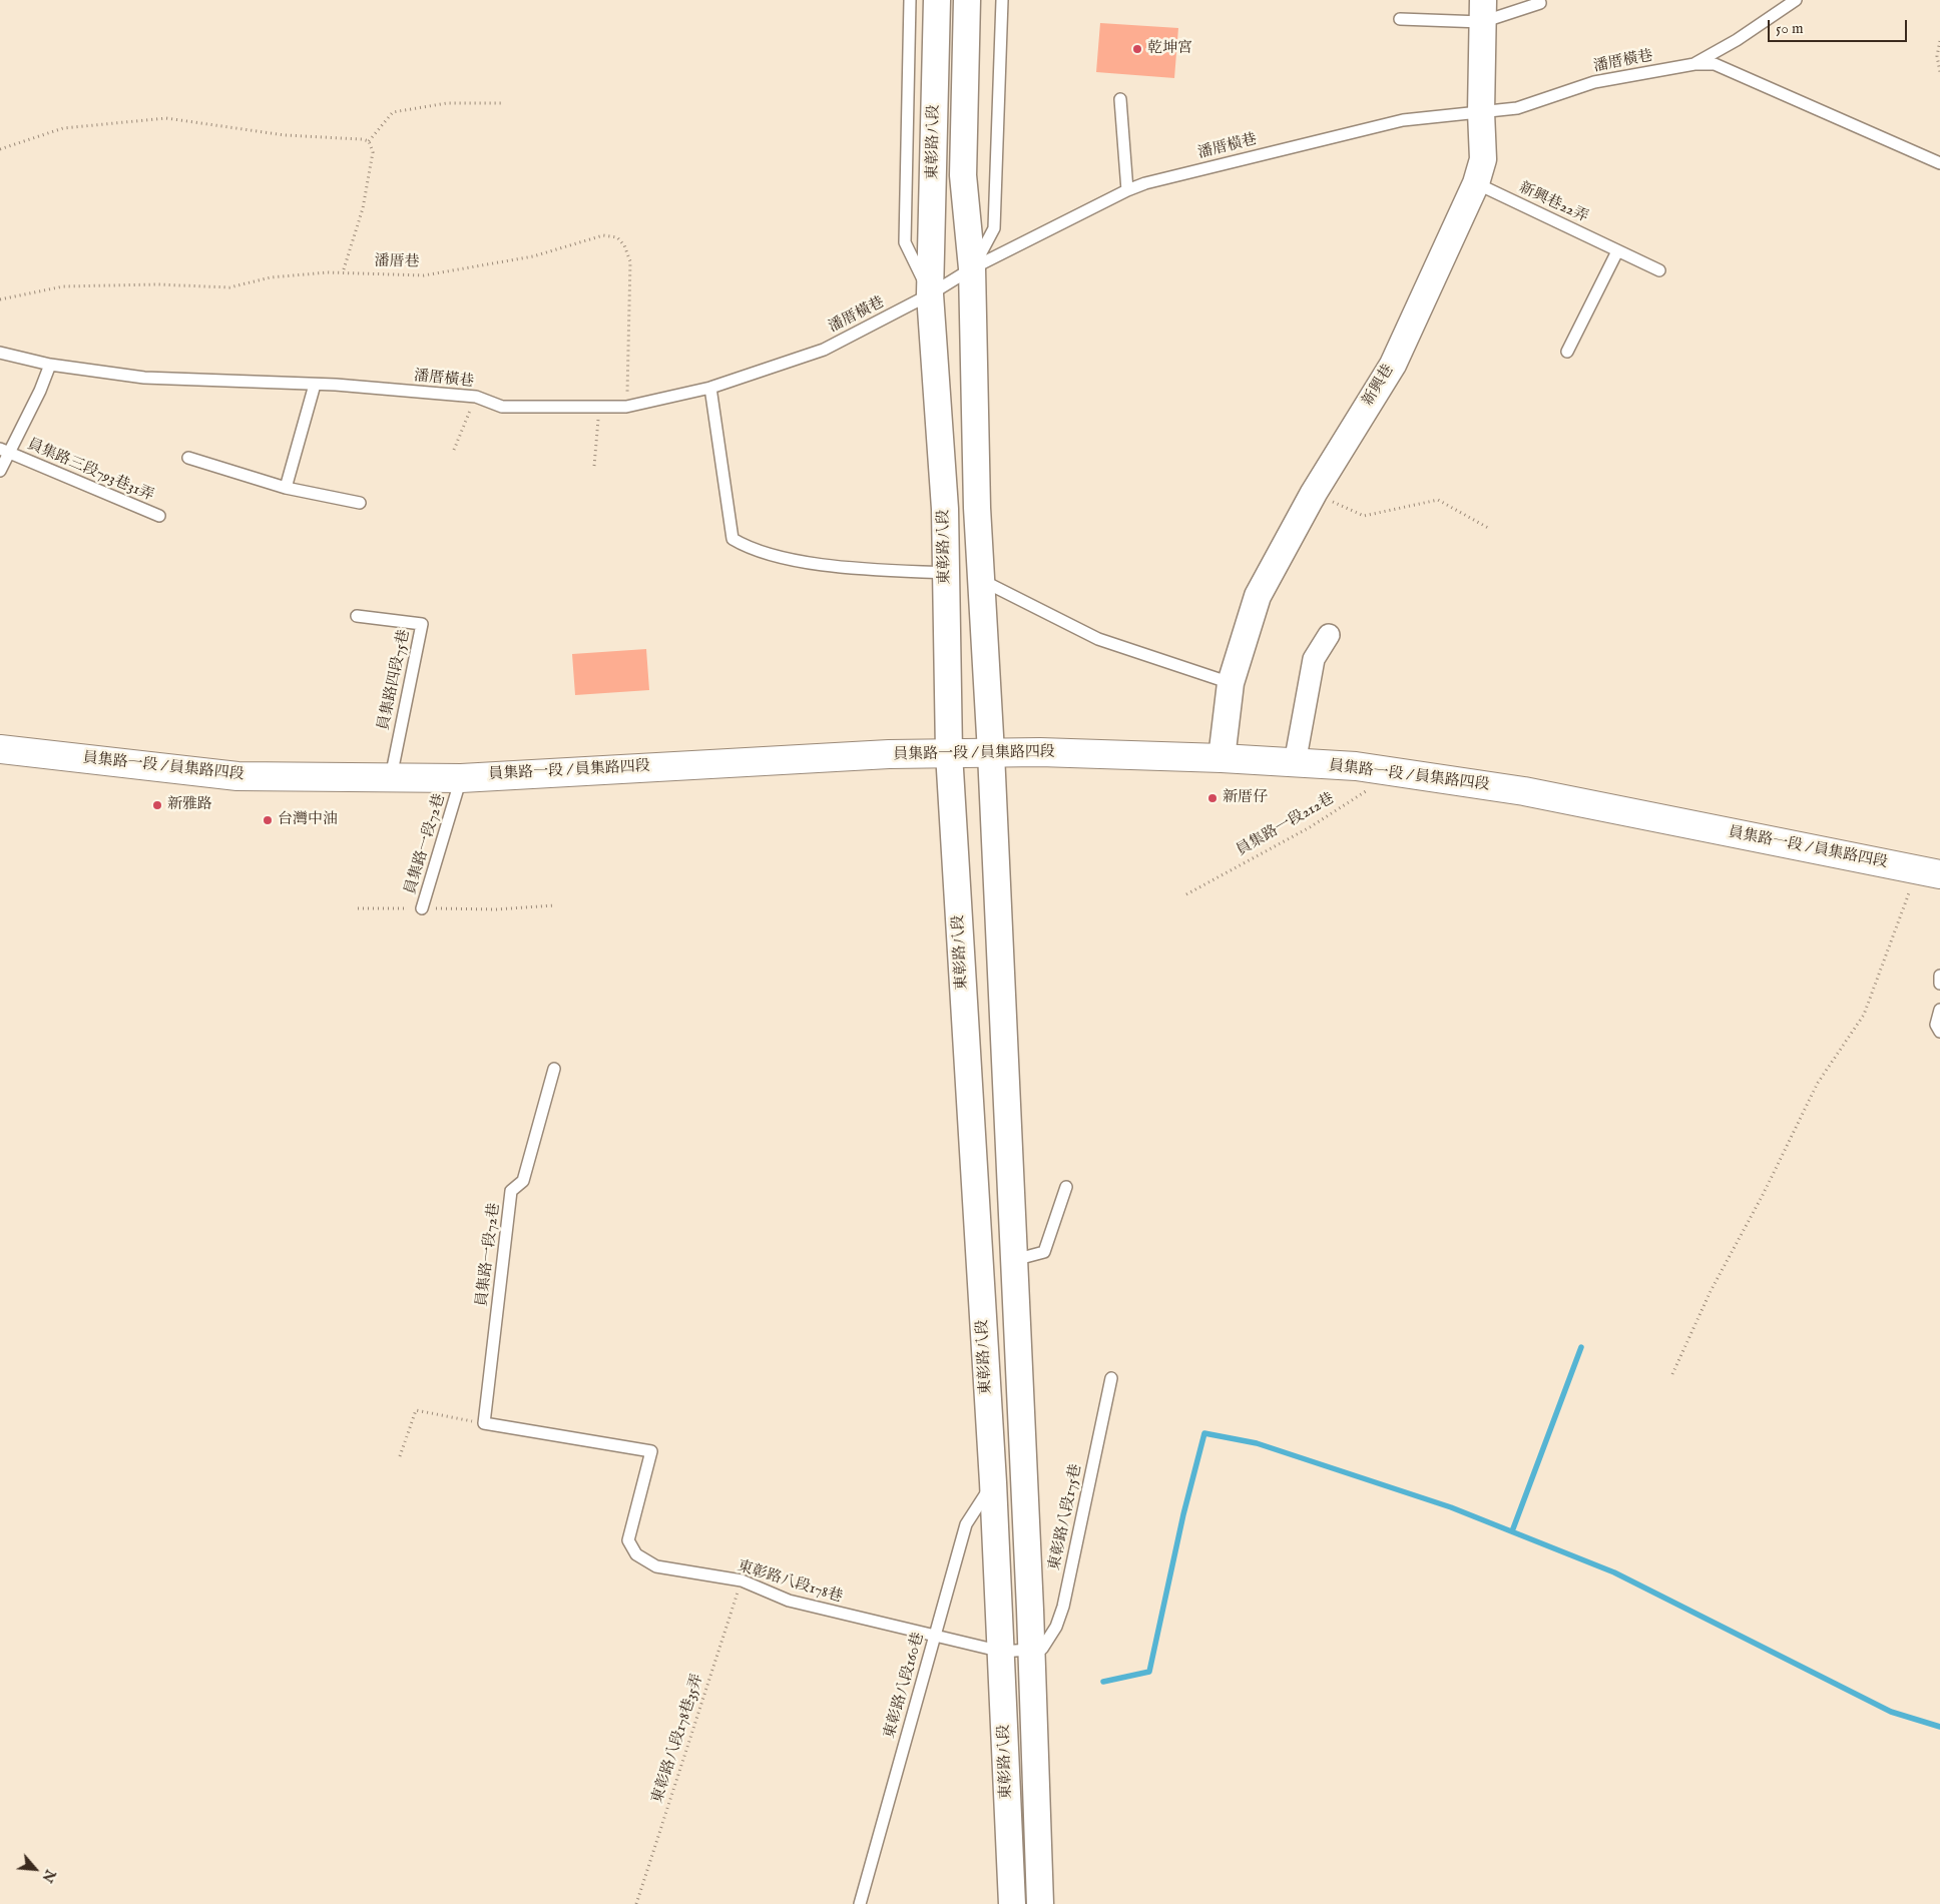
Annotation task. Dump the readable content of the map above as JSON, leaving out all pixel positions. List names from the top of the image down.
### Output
{
  "streets": {
    "main road": ["員集路一段 / 員集路四段"],
    "street": ["東彰路八段", "新興巷"],
    "lane": [
      "潘厝橫巷",
      "新興巷22弄",
      "員集路三段793巷31弄",
      "員集路四段75巷",
      "員集路一段72巷",
      "東彰路八段175巷",
      "東彰路八段178巷",
      "東彰路八段160巷"
    ],
    "path": ["潘厝巷", "員集路一段212巷", "東彰路八段178巷35弄"]
  },
  "crossings": [
    ["潘厝橫巷", "東彰路八段"],
    ["潘厝橫巷", "潘厝巷"],
    ["潘厝橫巷", "新興巷"],
    ["東彰路八段", "員集路一段 / 員集路四段"],
    ["東彰路八段", "東彰路八段175巷"],
    ["東彰路八段", "東彰路八段178巷"],
    ["東彰路八段", "東彰路八段160巷"],
    ["新興巷22弄", "新興巷"],
    ["新興巷", "員集路一段 / 員集路四段"],
    ["員集路四段75巷", "員集路一段 / 員集路四段"],
    ["員集路一段 / 員集路四段", "員集路一段212巷"],
    ["員集路一段 / 員集路四段", "員集路一段72巷"],
    ["員集路一段72巷", "東彰路八段178巷"],
    ["東彰路八段175巷", "東彰路八段178巷"],
    ["東彰路八段178巷", "東彰路八段160巷"],
    ["東彰路八段178巷", "東彰路八段178巷35弄"]
  ],
  "places": [
    "乾坤宮",
    "新厝仔",
    "新雅路",
    "台灣中油"
  ],
  "scale_bar": "50 m",
  "north": "bottom right"
}
